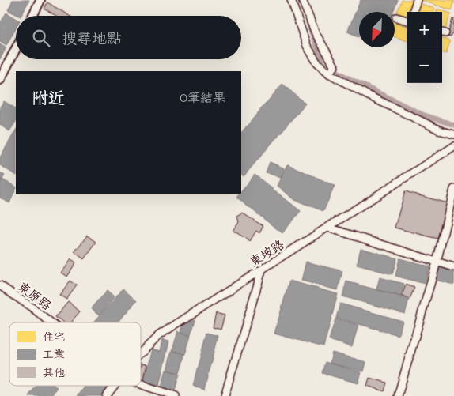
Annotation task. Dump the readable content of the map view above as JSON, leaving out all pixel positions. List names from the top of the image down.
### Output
{
  "streets": {
    "street": ["東坡路", "東原路"]
  },
  "legend": ["住宅", "工業", "其他"],
  "north": "bottom left",
  "page": {
    "map_buttons": ["+", "−"],
    "search": "搜尋地點",
    "heading": ["附近", "0筆結果"]
  }
}
